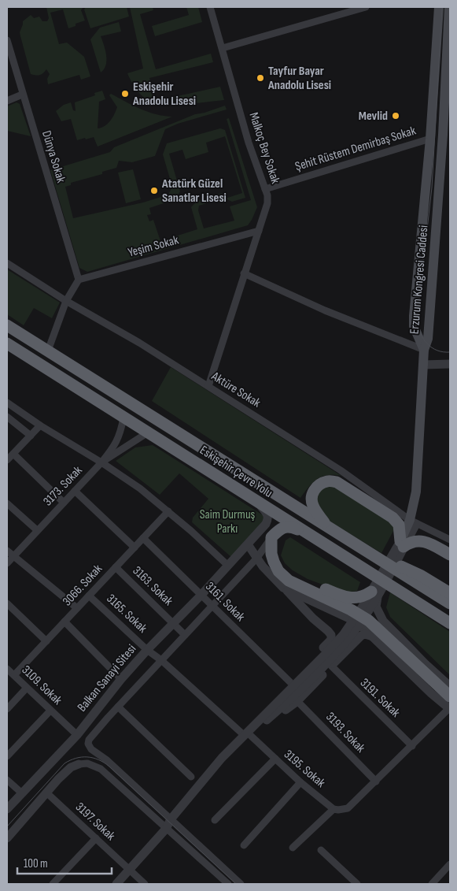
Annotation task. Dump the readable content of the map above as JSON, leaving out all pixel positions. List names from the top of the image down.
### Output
{
  "streets": {
    "highway": ["Eskişehir Çevre Yolu"],
    "main road": ["Erzurum Kongresi Caddesi"],
    "street": [
      "Malkoç Bey Sokak",
      "Şehit Rüstem Demirbaş Sokak",
      "Dünya Sokak",
      "Yeşim Sokak",
      "Aktüre Sokak",
      "3173. Sokak",
      "3066. Sokak",
      "3163. Sokak",
      "3161. Sokak",
      "3165. Sokak",
      "Balkan Sanayi Sitesi",
      "3109. Sokak",
      "3191. Sokak",
      "3193. Sokak",
      "3195. Sokak",
      "3197. Sokak"
    ]
  },
  "crossings": [
    ["Malkoç Bey Sokak", "Şehit Rüstem Demirbaş Sokak"],
    ["Malkoç Bey Sokak", "Yeşim Sokak"],
    ["Malkoç Bey Sokak", "Aktüre Sokak"],
    ["Şehit Rüstem Demirbaş Sokak", "Erzurum Kongresi Caddesi"],
    ["Dünya Sokak", "Yeşim Sokak"],
    ["Eskişehir Çevre Yolu", "3173. Sokak"],
    ["Eskişehir Çevre Yolu", "Balkan Sanayi Sitesi"],
    ["3066. Sokak", "3163. Sokak"],
    ["3066. Sokak", "3161. Sokak"],
    ["3066. Sokak", "3165. Sokak"],
    ["3066. Sokak", "3109. Sokak"],
    ["3163. Sokak", "Balkan Sanayi Sitesi"],
    ["3161. Sokak", "Balkan Sanayi Sitesi"],
    ["3165. Sokak", "Balkan Sanayi Sitesi"],
    ["3165. Sokak", "3195. Sokak"],
    ["Balkan Sanayi Sitesi", "3109. Sokak"]
  ],
  "parks": ["Saim Durmuş Parkı"],
  "places": [
    "Tayfur Bayar Anadolu Lisesi",
    "Eskişehir Anadolu Lisesi",
    "Mevlid",
    "Atatürk Güzel Sanatlar Lisesi"
  ],
  "scale_bar": "100 m"
}
